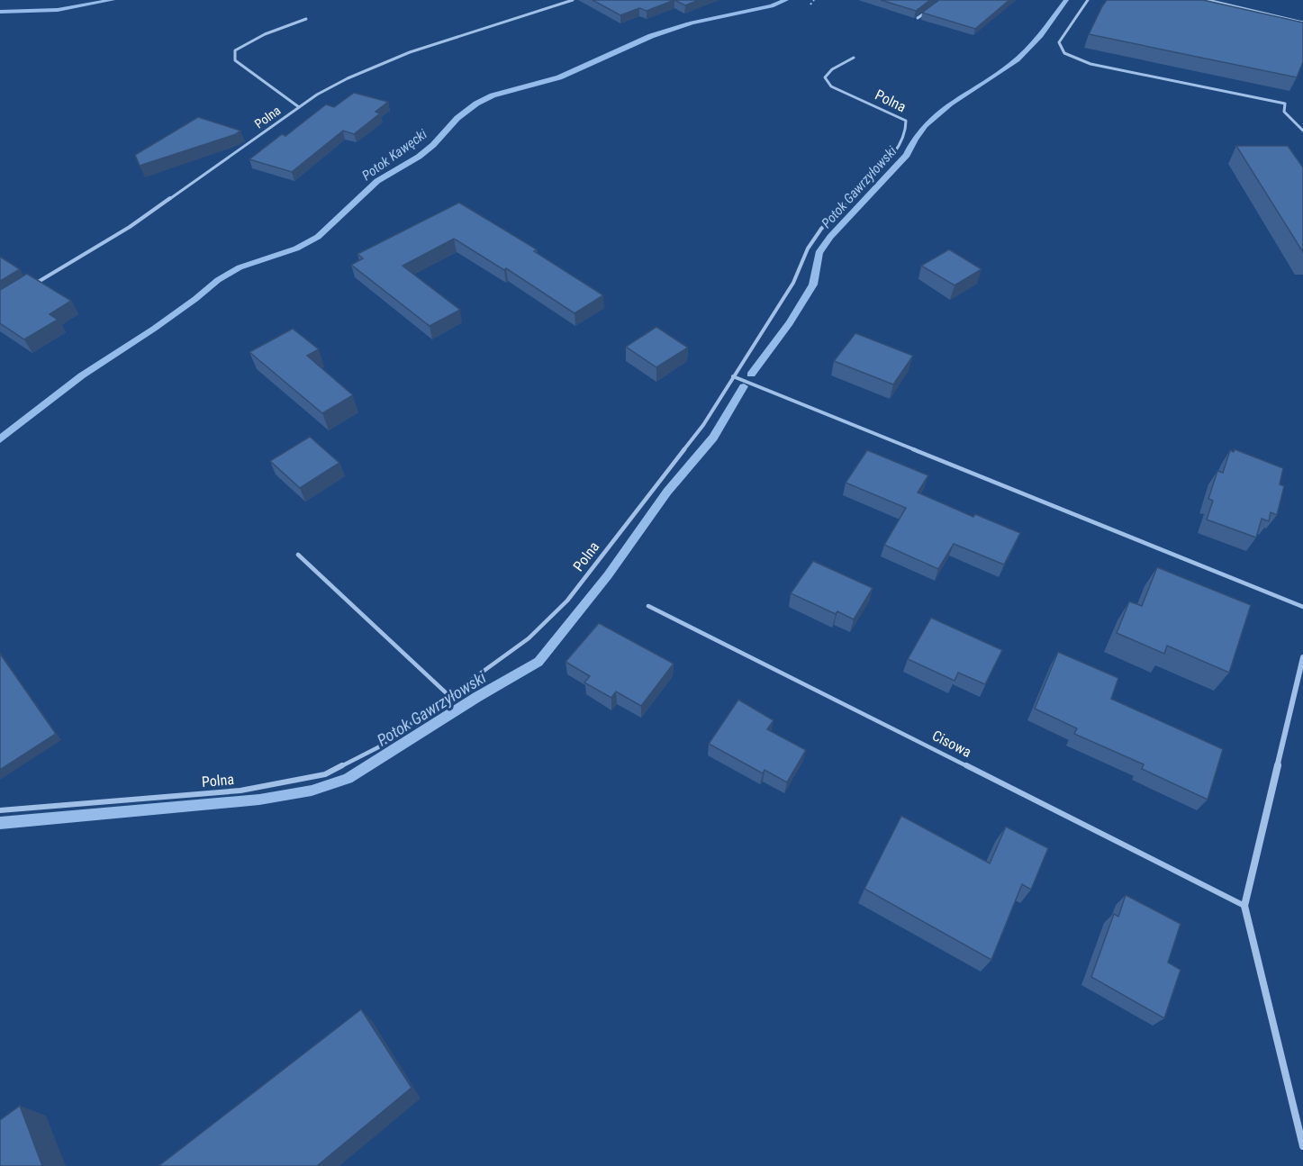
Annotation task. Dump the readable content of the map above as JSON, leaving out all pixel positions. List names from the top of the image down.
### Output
{
  "streets": {
    "lane": ["Polna", "Cisowa"]
  },
  "water": ["Potok Kawęcki", "Potok Gawrzyłowski"]
}
